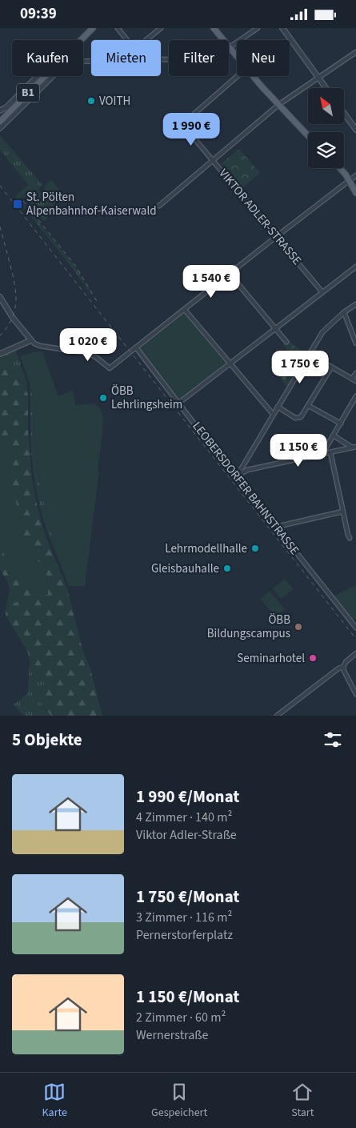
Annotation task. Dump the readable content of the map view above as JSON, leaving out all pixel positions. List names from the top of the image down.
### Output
{
  "streets": {
    "main road": ["B1"],
    "street": ["VIKTOR ADLER-STRASSE", "LEOBERSDORFER BAHNSTRASSE"]
  },
  "places": {
    "other": [
      "VOITH",
      "ÖBB Lehrlingsheim",
      "Lehrmodellhalle",
      "Gleisbauhalle",
      "ÖBB Bildungscampus",
      "Seminarhotel"
    ],
    "transit": ["St. Pölten Alpenbahnhof-Kaiserwald"]
  },
  "north": "top left",
  "page": {
    "status": "09:39",
    "chip": [
      "Kaufen",
      "Mieten",
      "Filter",
      "Neu"
    ],
    "price": [
      "1 990 €",
      "1 540 €",
      "1 020 €",
      "1 750 €",
      "1 150 €"
    ],
    "heading": "5 Objekte",
    "list": [
      {
        "name": "1 990 €/Monat",
        "note": "4 Zimmer · 140 m² · Viktor Adler-Straße"
      },
      {
        "name": "1 750 €/Monat",
        "note": "3 Zimmer · 116 m² · Pernerstorferplatz"
      },
      {
        "name": "1 150 €/Monat",
        "note": "2 Zimmer · 60 m² · Wernerstraße"
      }
    ],
    "tabs": ["Karte", "Gespeichert", "Start"]
  }
}
